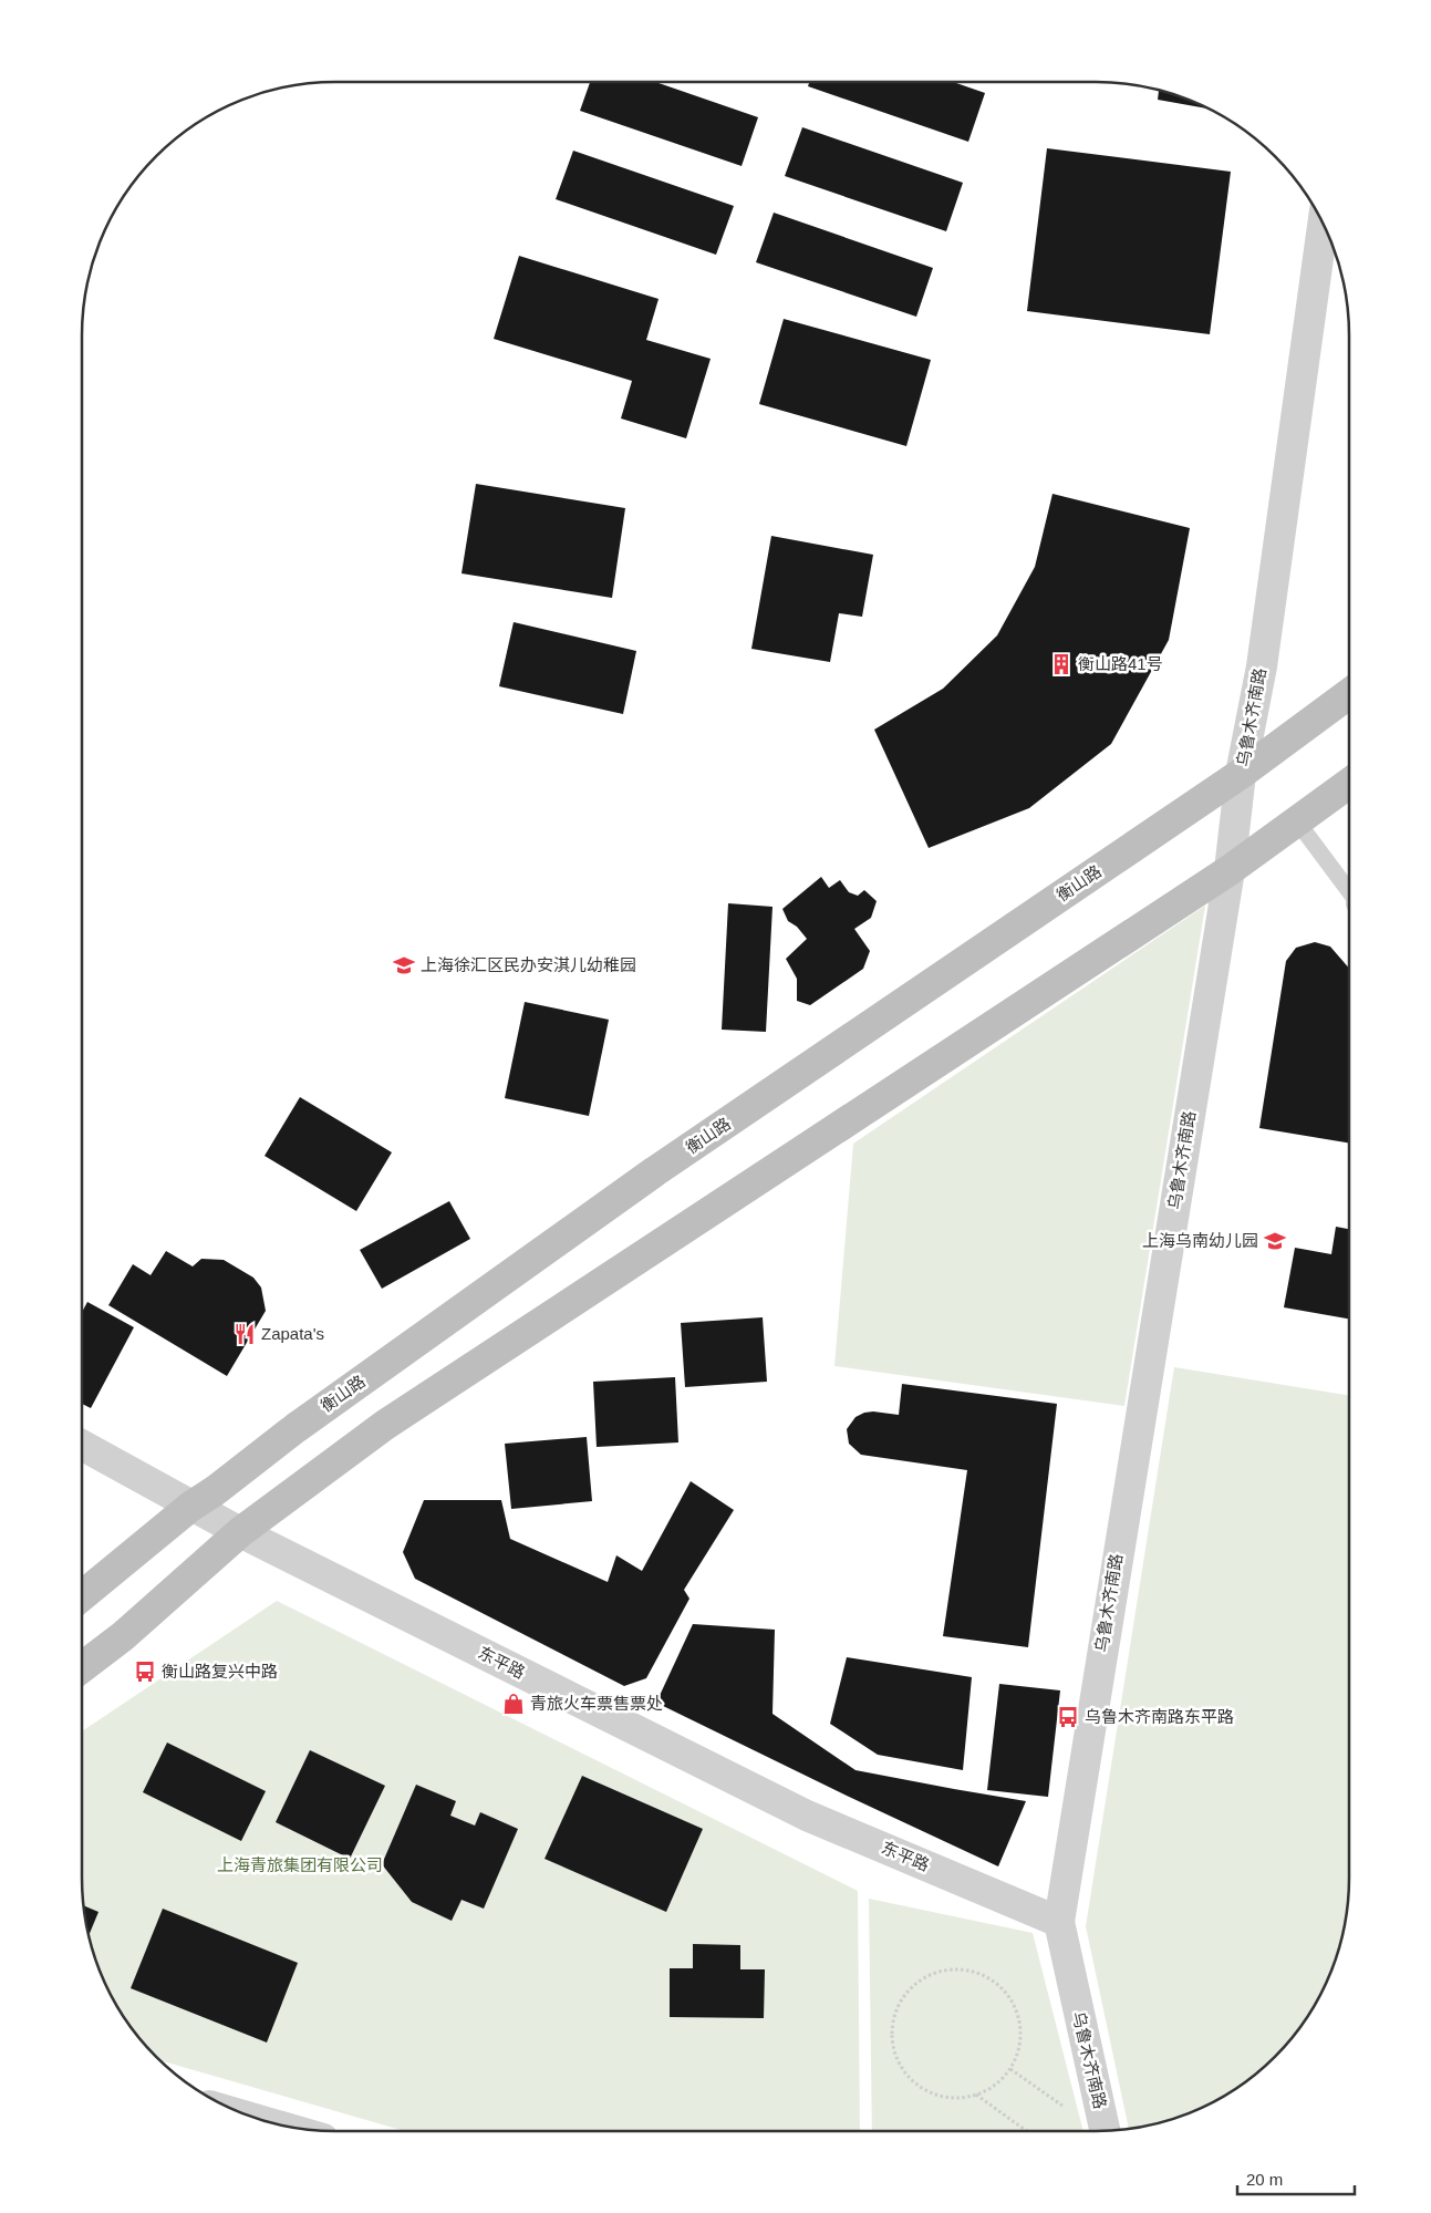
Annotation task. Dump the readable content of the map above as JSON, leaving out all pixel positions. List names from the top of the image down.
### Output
{
  "streets": {
    "main road": ["衡山路"],
    "street": ["乌鲁木齐南路", "东平路"]
  },
  "crossings": [
    ["乌鲁木齐南路", "衡山路"],
    ["乌鲁木齐南路", "东平路"],
    ["衡山路", "东平路"]
  ],
  "parks": ["上海青旅集团有限公司"],
  "places": {
    "building": ["衡山路41号"],
    "school or university": ["上海徐汇区民办安淇儿幼稚园", "上海乌南幼儿园"],
    "restaurant": ["Zapata's"],
    "bus stop": ["衡山路复兴中路", "乌鲁木齐南路东平路"],
    "shop": ["青旅火车票售票处"]
  },
  "scale_bar": "20 m"
}
